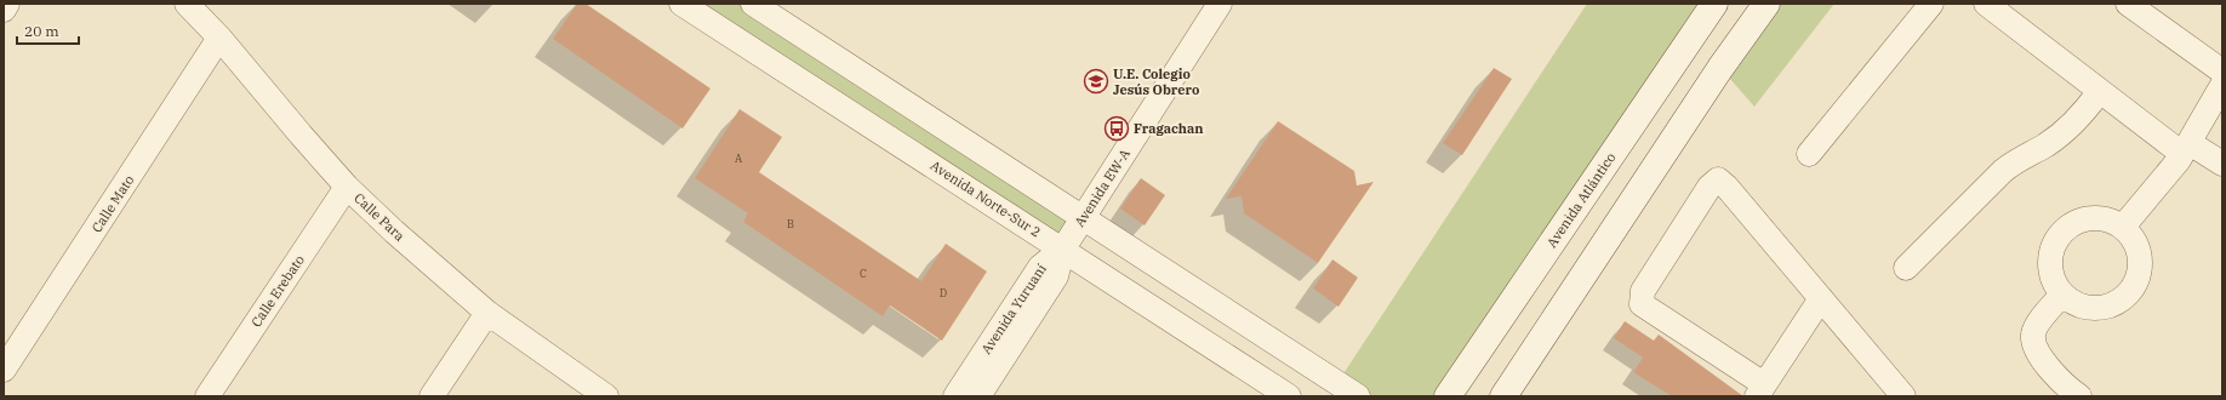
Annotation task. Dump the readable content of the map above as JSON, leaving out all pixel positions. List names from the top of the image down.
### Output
{
  "streets": {
    "main road": ["Avenida Atlántico"],
    "street": [
      "Avenida EW-A",
      "Avenida Norte-Sur 2",
      "Calle Mato",
      "Calle Para",
      "Calle Erebato",
      "Avenida Yuruaní"
    ]
  },
  "crossings": [
    ["Avenida EW-A", "Avenida Norte-Sur 2"],
    ["Avenida EW-A", "Avenida Yuruaní"],
    ["Avenida Norte-Sur 2", "Avenida Yuruaní"],
    ["Calle Mato", "Calle Para"],
    ["Calle Para", "Calle Erebato"]
  ],
  "places": {
    "school or university": ["U.E. Colegio Jesús Obrero"],
    "bus stop": ["Fragachan"]
  },
  "house_numbers": [
    "A",
    "B",
    "C",
    "D"
  ],
  "scale_bar": "20 m"
}
